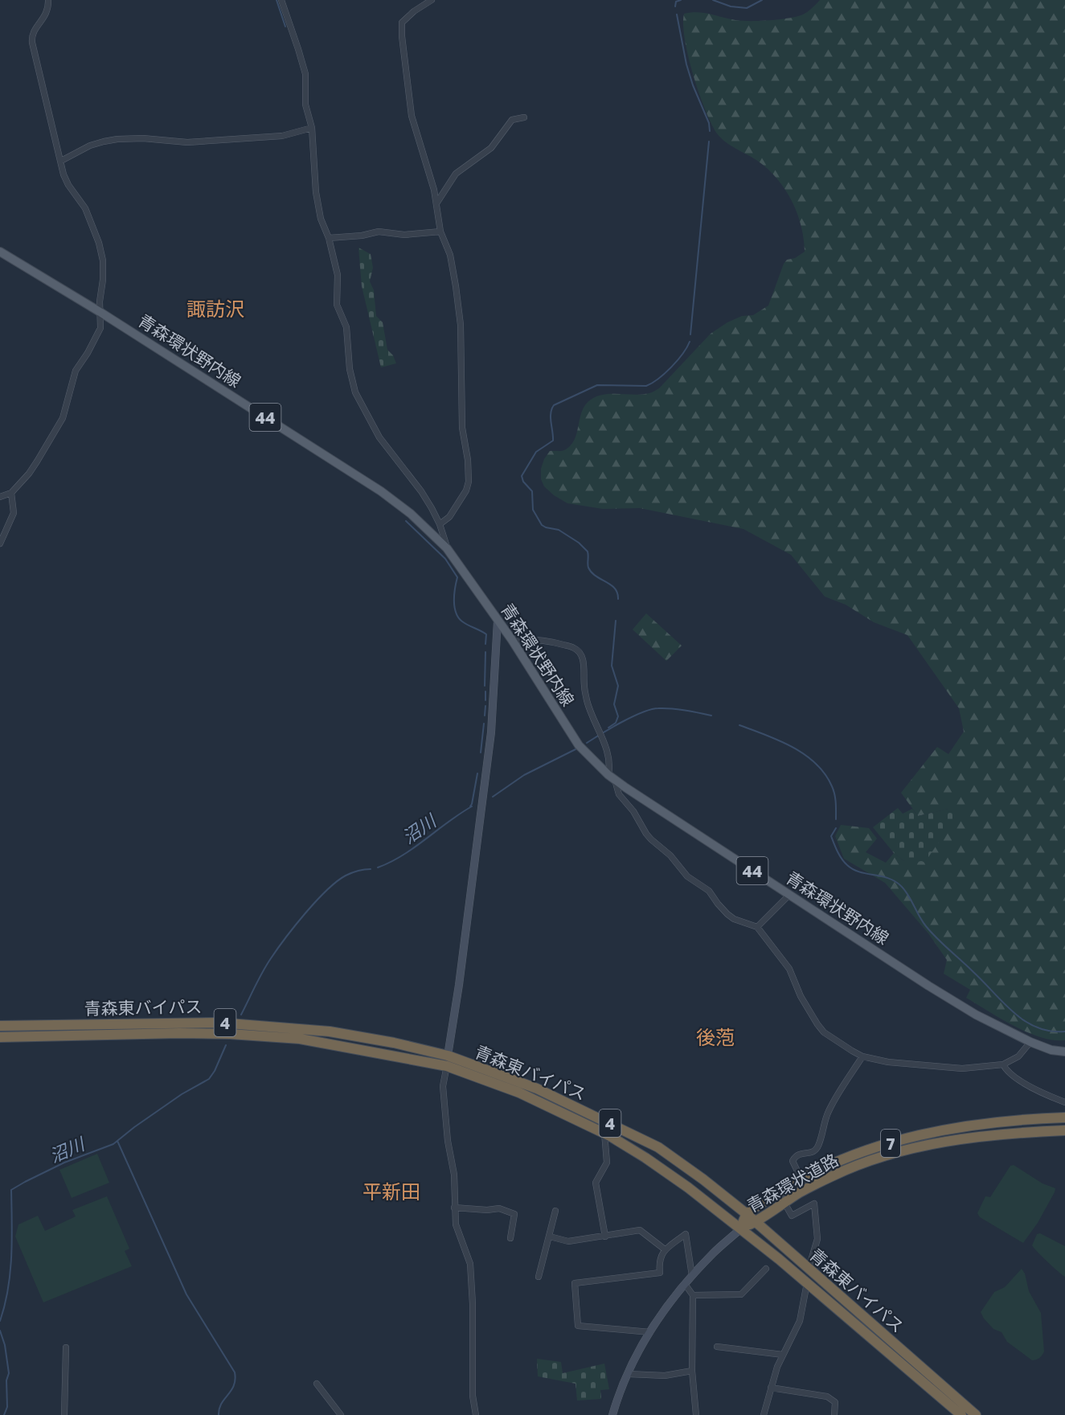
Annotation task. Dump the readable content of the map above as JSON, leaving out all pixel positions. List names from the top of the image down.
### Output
{
  "streets": {
    "highway": [
      "青森東バイパス",
      "4",
      "7",
      "青森環状道路"
    ],
    "main road": ["青森環状野内線", "44"]
  },
  "crossings": [
    ["青森東バイパス", "青森環状道路"]
  ],
  "districts": ["諏訪沢", "後萢", "平新田"],
  "water": ["沼川"]
}
